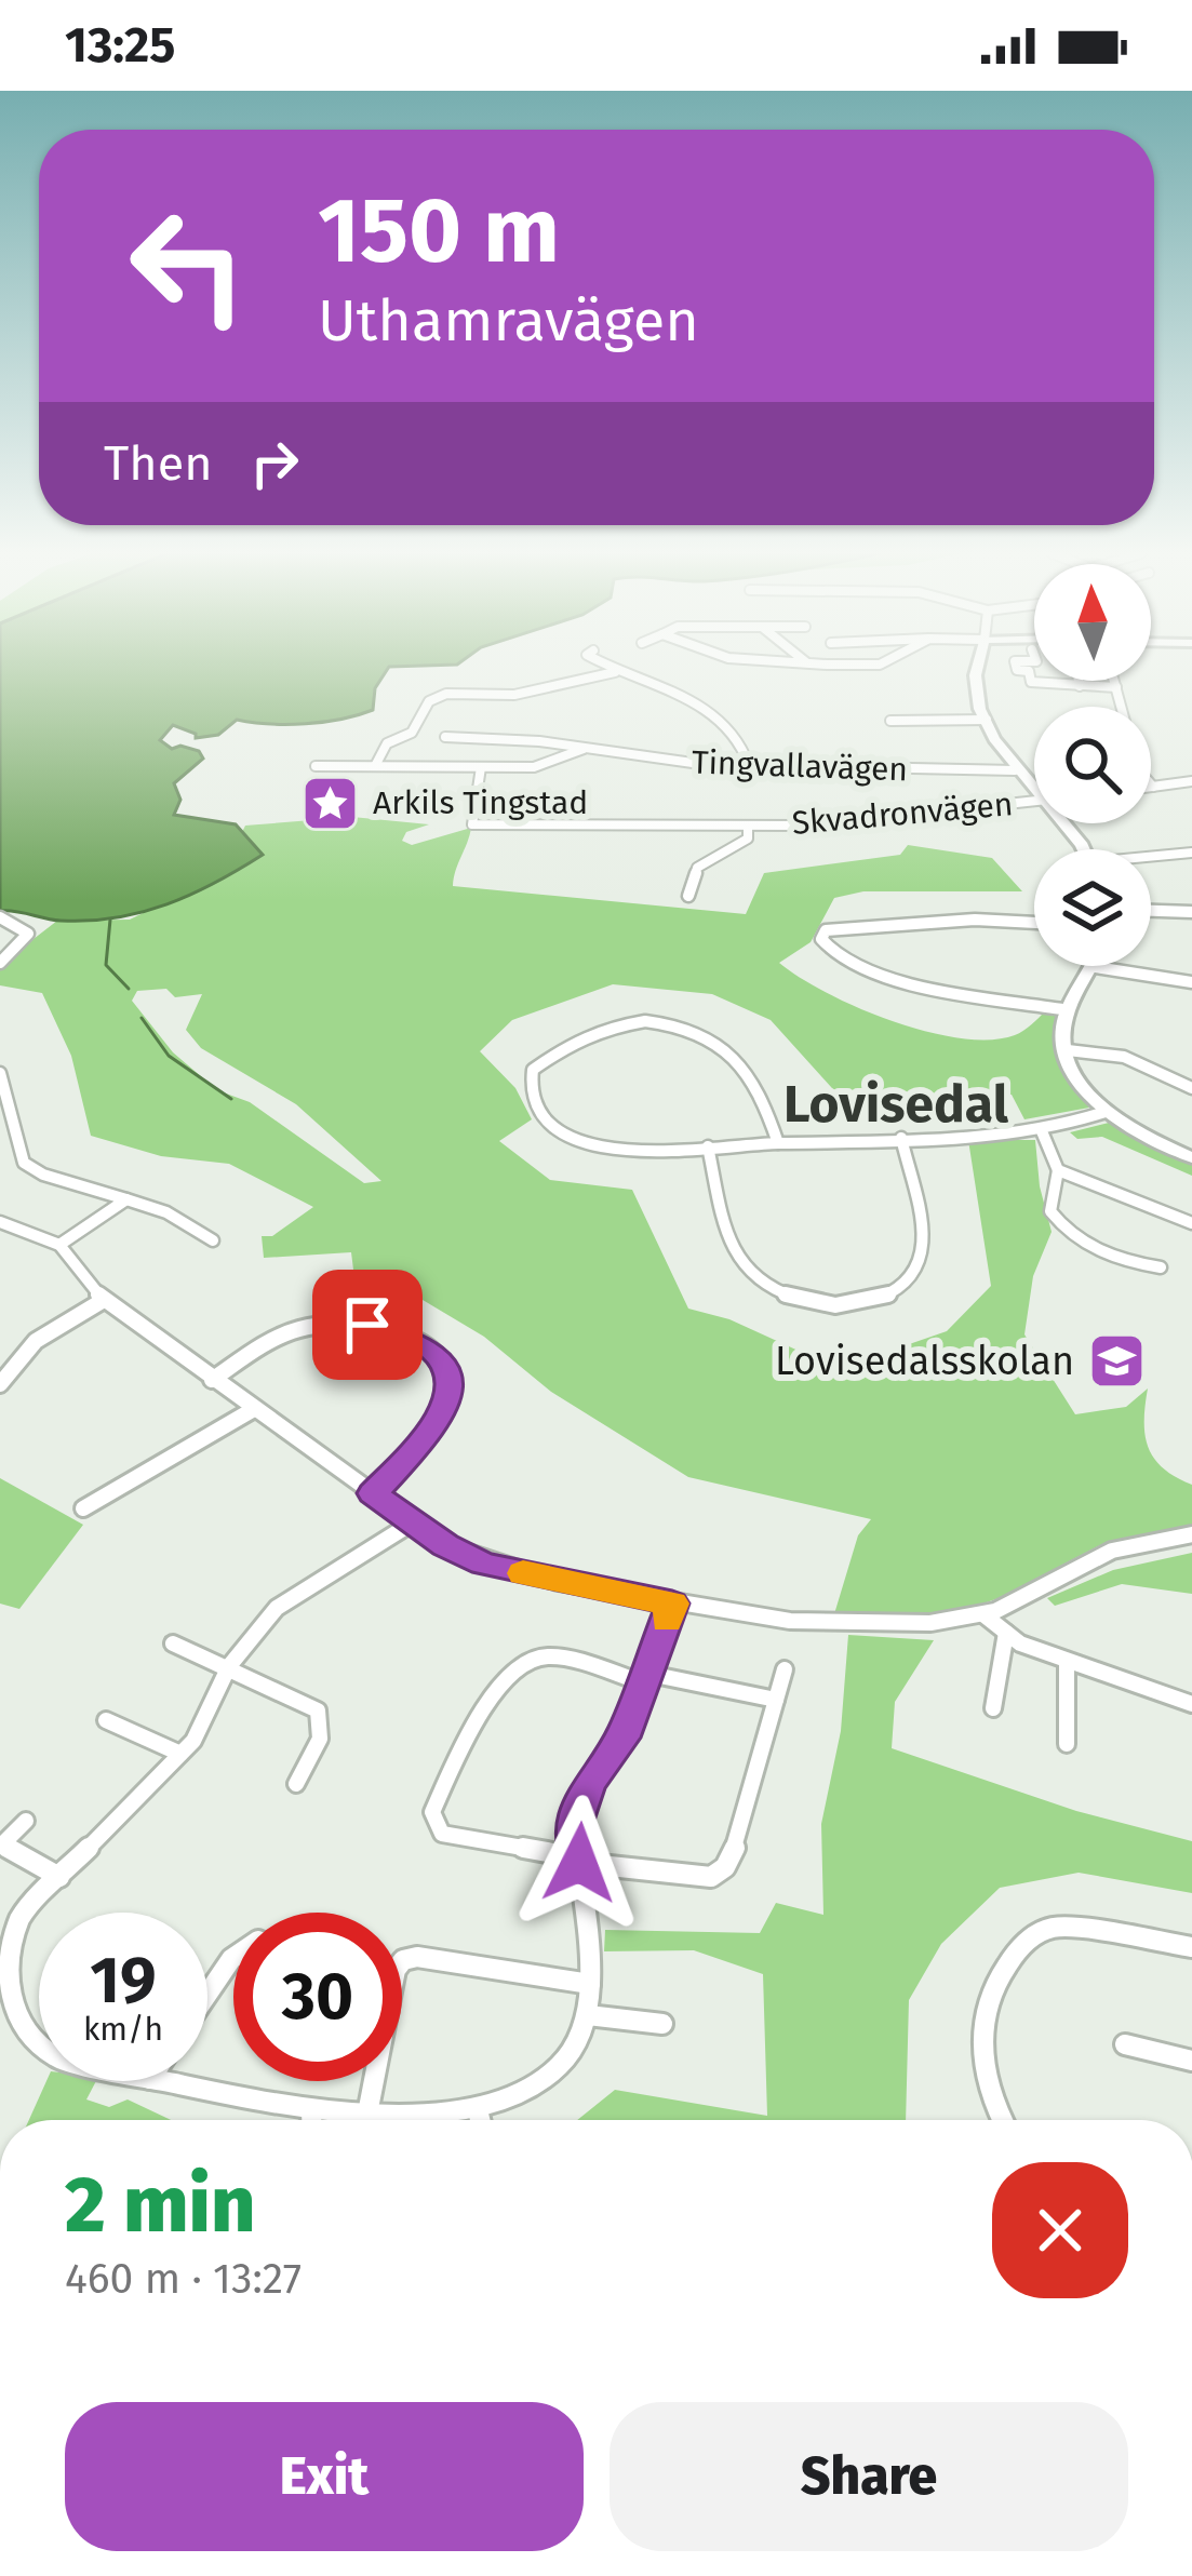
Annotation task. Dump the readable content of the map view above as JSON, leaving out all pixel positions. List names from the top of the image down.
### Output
{
  "streets": {
    "street": ["Tingvallavägen", "Skvadronvägen"]
  },
  "crossings": [
    ["Tingvallavägen", "Skvadronvägen"]
  ],
  "districts": ["Lovisedal"],
  "places": {
    "place": ["Arkils Tingstad"],
    "school or university": ["Lovisedalsskolan"]
  },
  "north": "top",
  "page": {
    "status": "13:25",
    "turn": ["150 m", "Uthamravägen"],
    "then": "Then",
    "speed": "19 km/h",
    "limit": "30",
    "heading": ["2 min", "460 m · 13:27"],
    "buttons": ["Exit", "Share"]
  }
}
